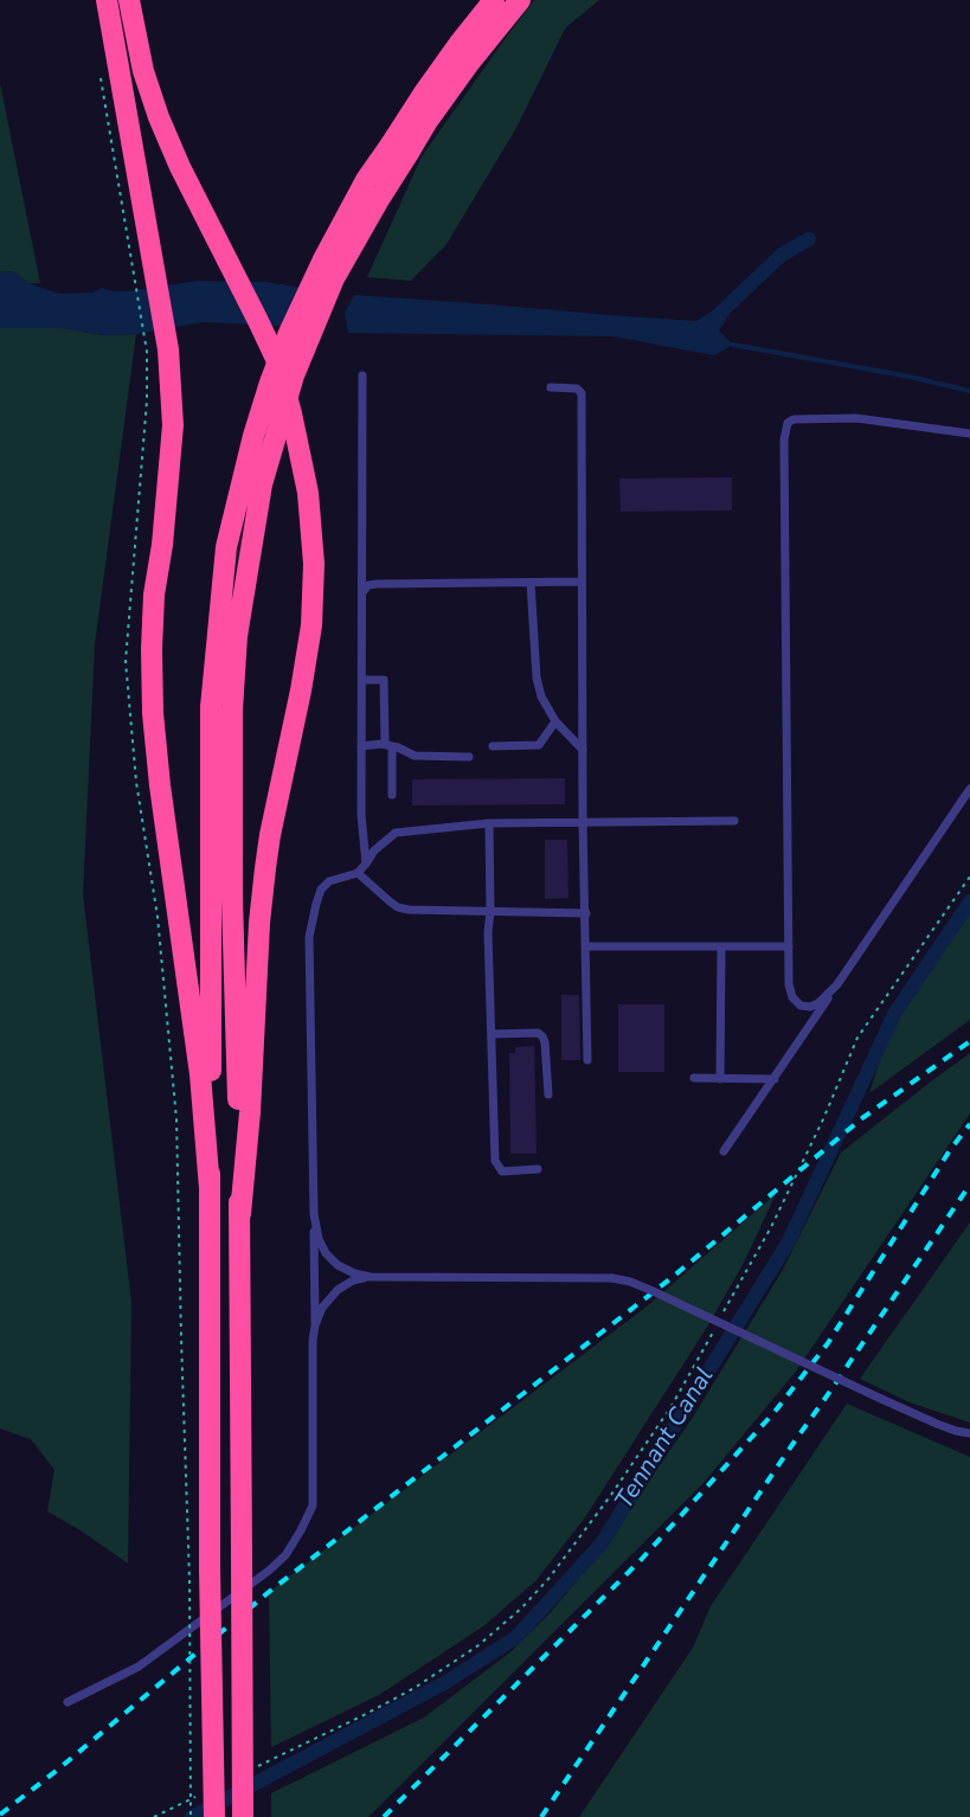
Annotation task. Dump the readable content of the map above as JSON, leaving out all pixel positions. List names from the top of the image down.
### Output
{
  "water": ["Tennant Canal"]
}
